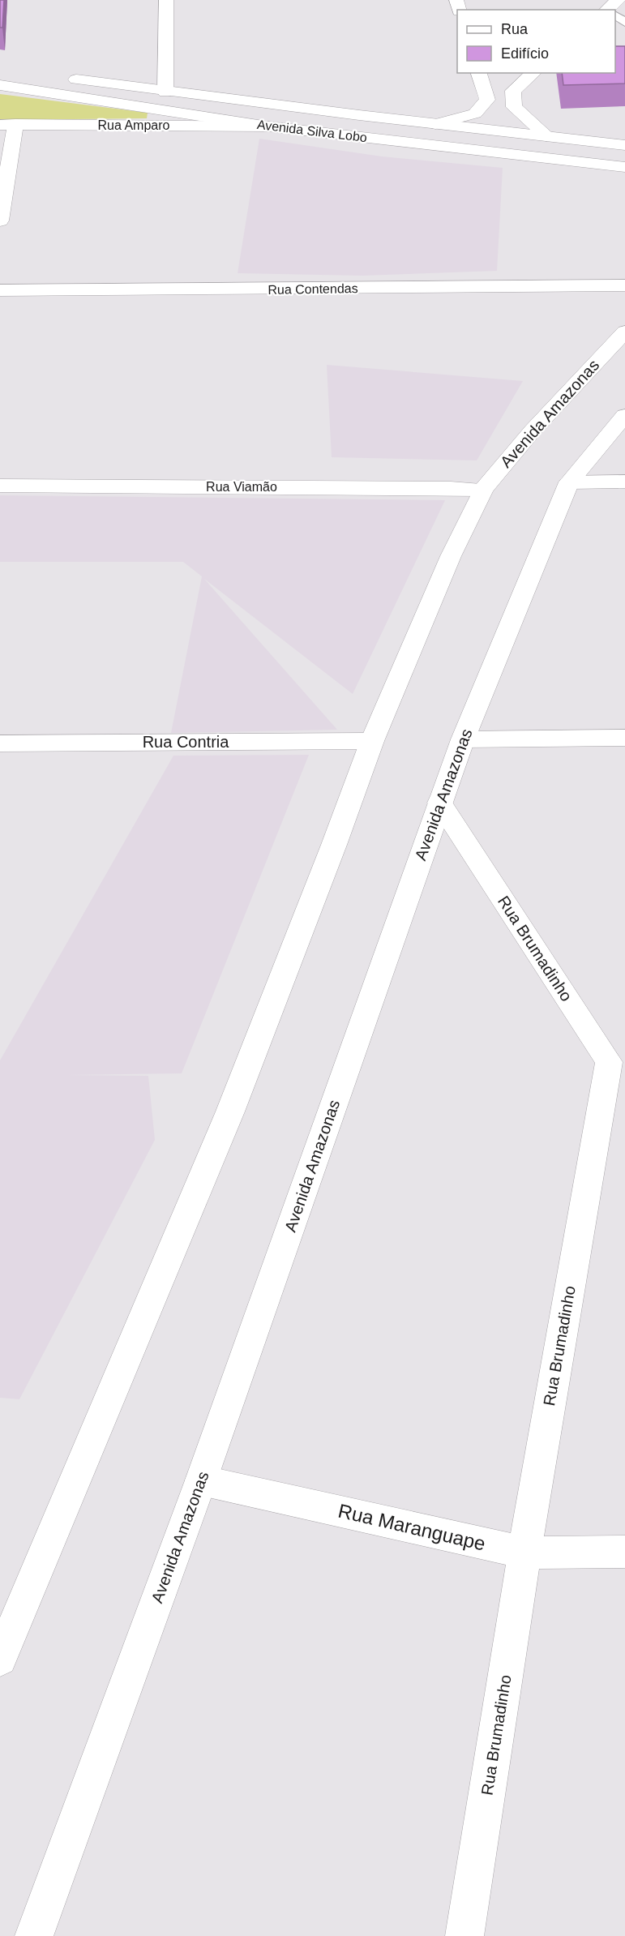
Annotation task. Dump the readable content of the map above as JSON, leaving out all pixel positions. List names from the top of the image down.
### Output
{
  "streets": {
    "main road": [
      "Rua Amparo",
      "Avenida Silva Lobo",
      "Rua Contendas",
      "Avenida Amazonas",
      "Rua Viamão",
      "Rua Contria",
      "Rua Brumadinho",
      "Rua Maranguape"
    ]
  },
  "crossings": [
    ["Rua Amparo", "Avenida Silva Lobo"],
    ["Avenida Amazonas", "Rua Viamão"],
    ["Avenida Amazonas", "Rua Contria"],
    ["Avenida Amazonas", "Rua Brumadinho"],
    ["Avenida Amazonas", "Rua Maranguape"],
    ["Rua Brumadinho", "Rua Maranguape"]
  ],
  "legend": ["Rua", "Edifício"]
}
